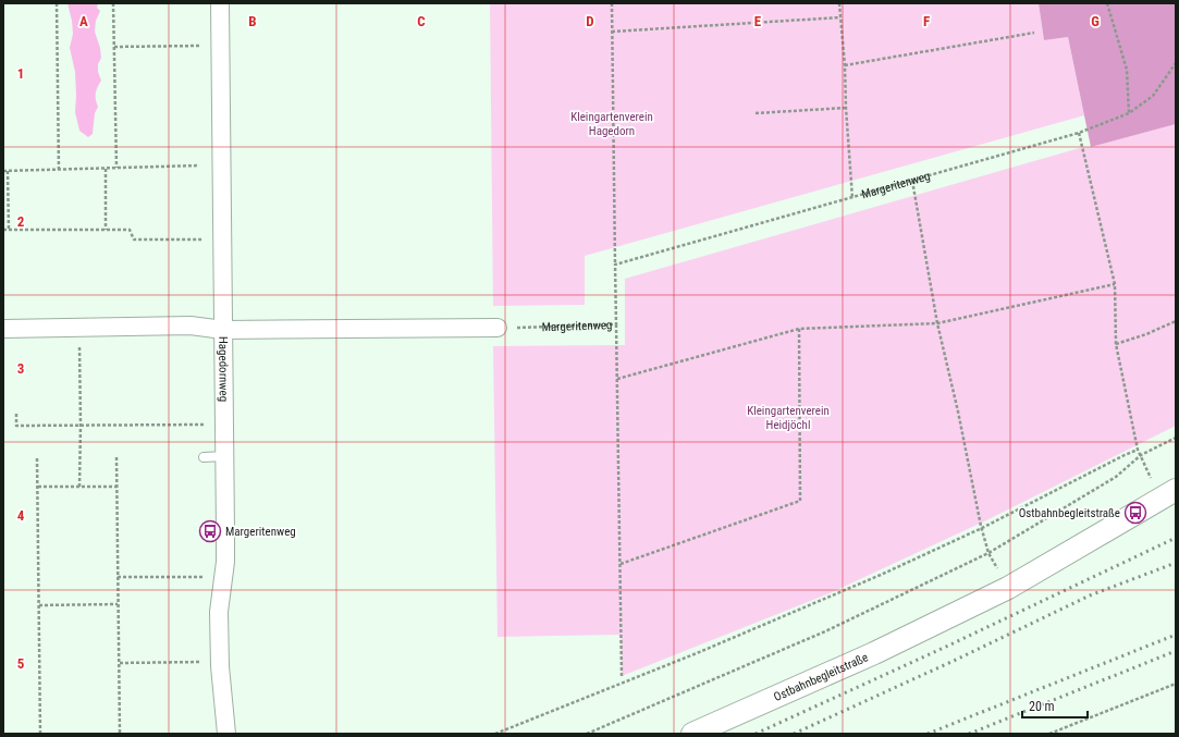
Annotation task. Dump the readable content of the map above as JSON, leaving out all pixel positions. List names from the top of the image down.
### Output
{
  "streets": {
    "street": ["Hagedornweg", "Ostbahnbegleitstraße"],
    "path": ["Margeritenweg"]
  },
  "parks": ["Kleingartenverein Hagedorn", "Kleingartenverein Heidjöchl"],
  "places": {
    "bus stop": ["Ostbahnbegleitstraße", "Margeritenweg"]
  },
  "scale_bar": "20 m",
  "grid": {
    "columns": [
      "A",
      "B",
      "C",
      "D",
      "E",
      "F",
      "G"
    ],
    "rows": [
      "1",
      "2",
      "3",
      "4",
      "5"
    ]
  }
}
